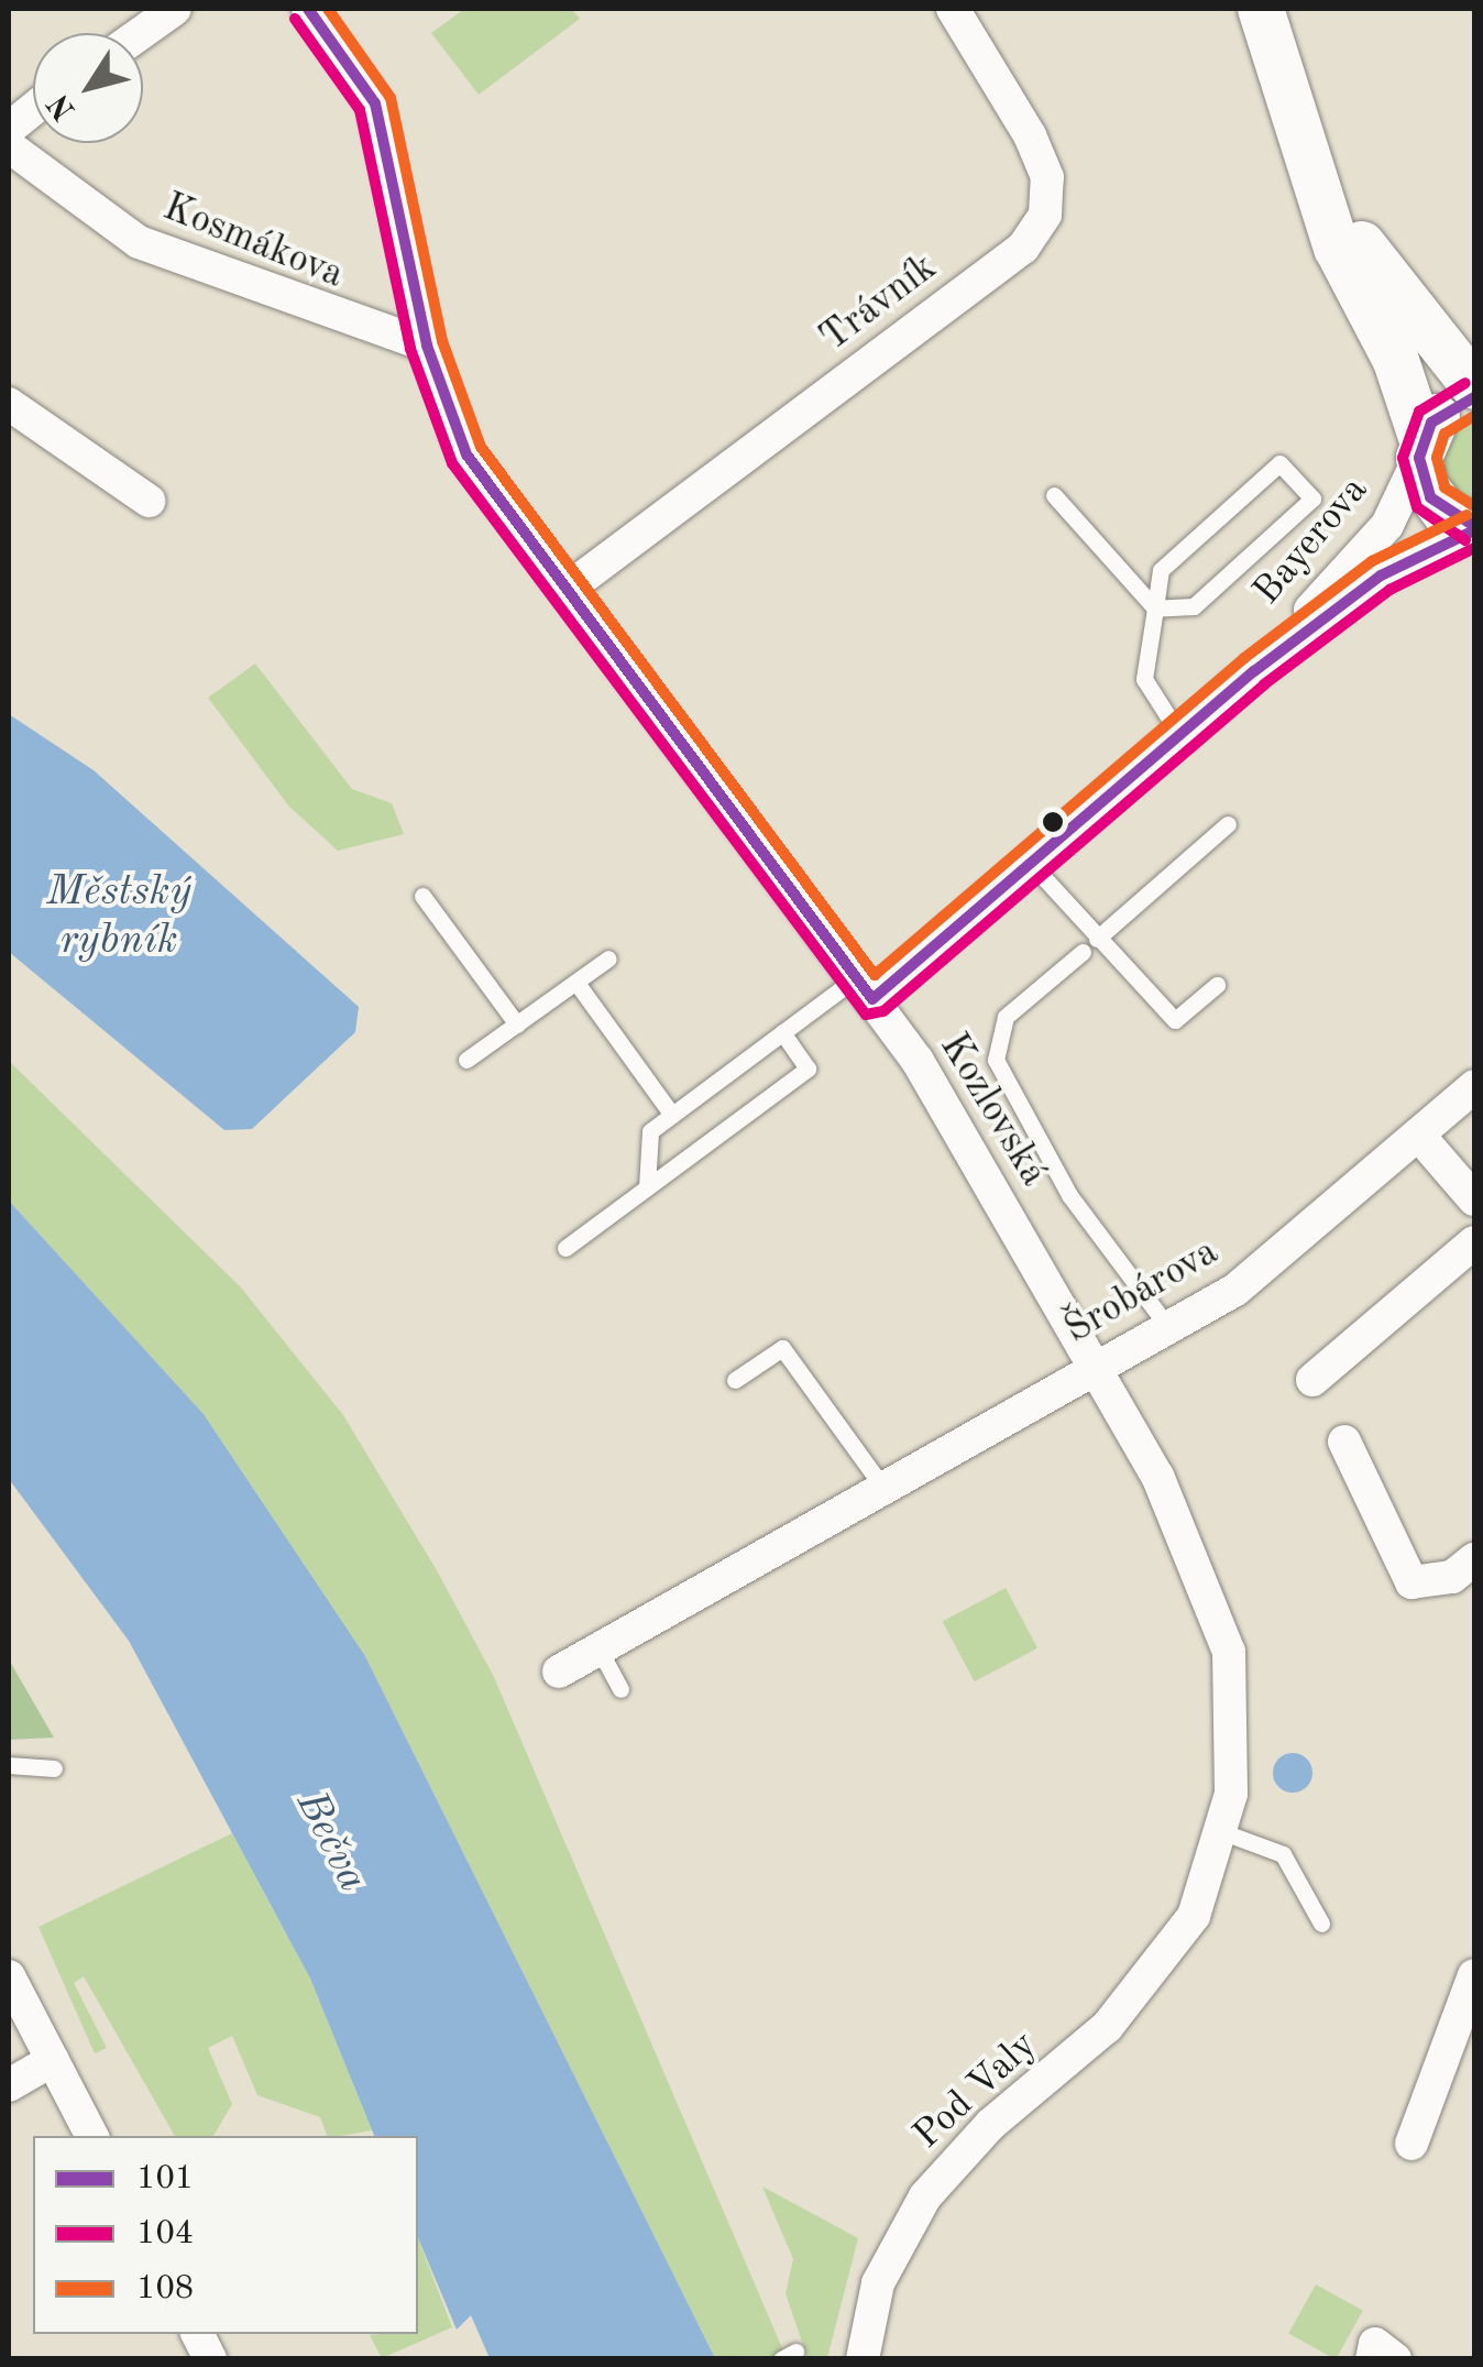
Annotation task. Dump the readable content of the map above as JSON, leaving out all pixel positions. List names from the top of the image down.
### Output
{
  "streets": {
    "street": [
      "Kosmákova",
      "Trávník",
      "Bayerova",
      "Kozlovská",
      "Šrobárova",
      "Pod Valy"
    ]
  },
  "crossings": [
    ["Kosmákova", "Kozlovská"],
    ["Trávník", "Kozlovská"],
    ["Bayerova", "Kozlovská"],
    ["Kozlovská", "Šrobárova"],
    ["Kozlovská", "Pod Valy"]
  ],
  "water": ["Městský rybník", "Bečva"],
  "lines": ["transit line 101", "transit line 108", "transit line 104"],
  "legend": ["101", "104", "108"],
  "north": "bottom left"
}
